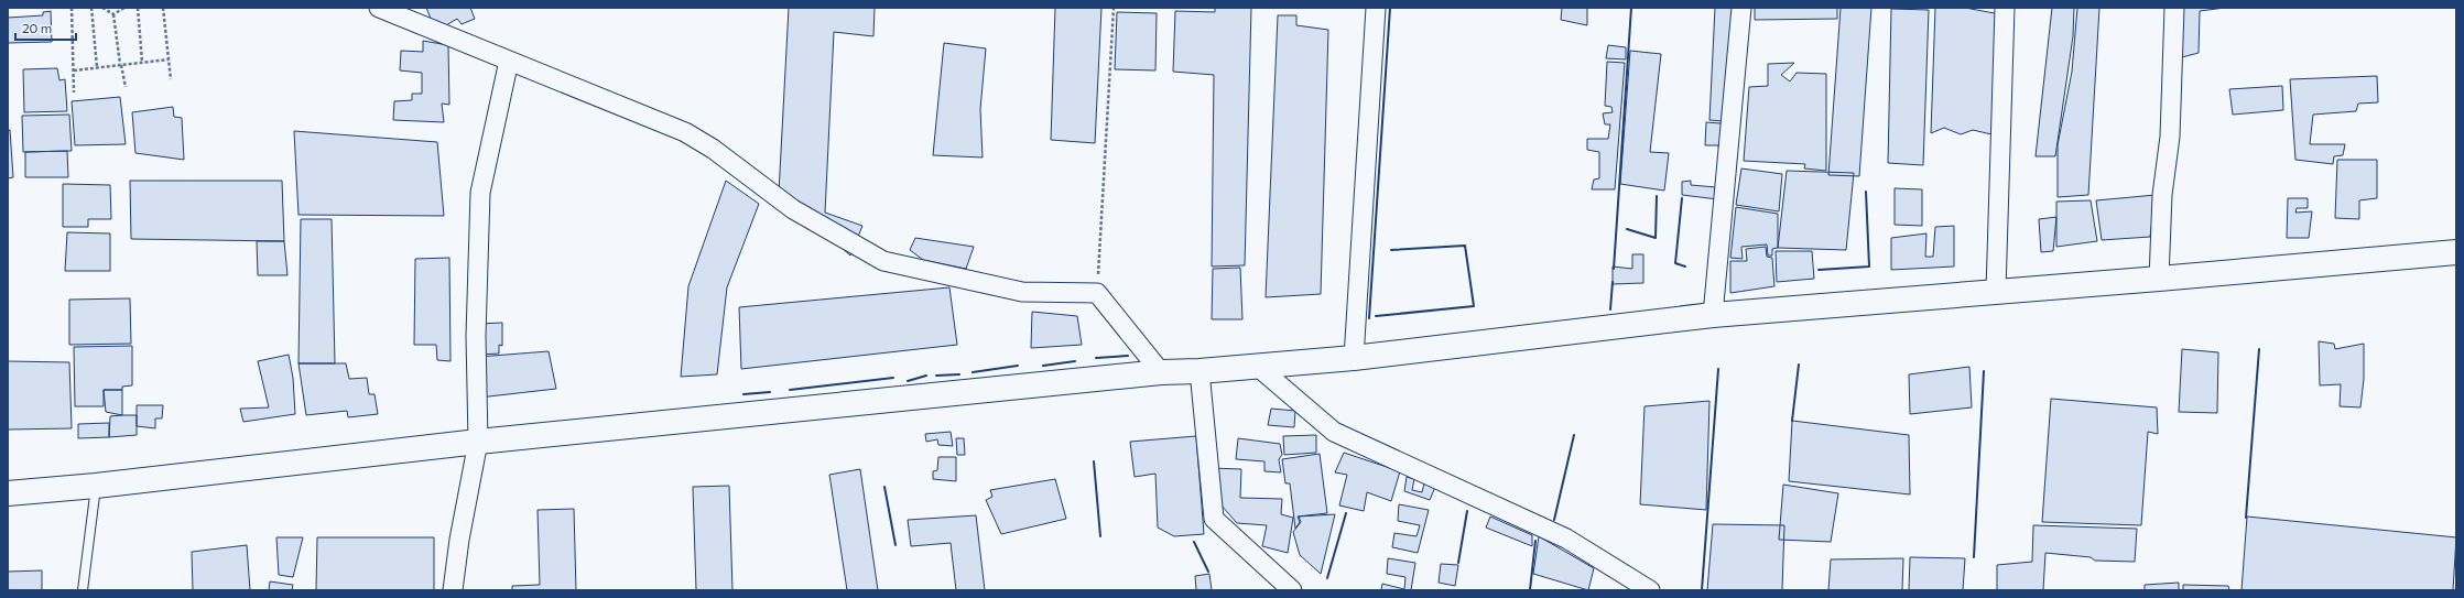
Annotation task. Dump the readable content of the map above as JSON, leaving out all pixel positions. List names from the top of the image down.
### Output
{
  "scale_bar": "20 m"
}
